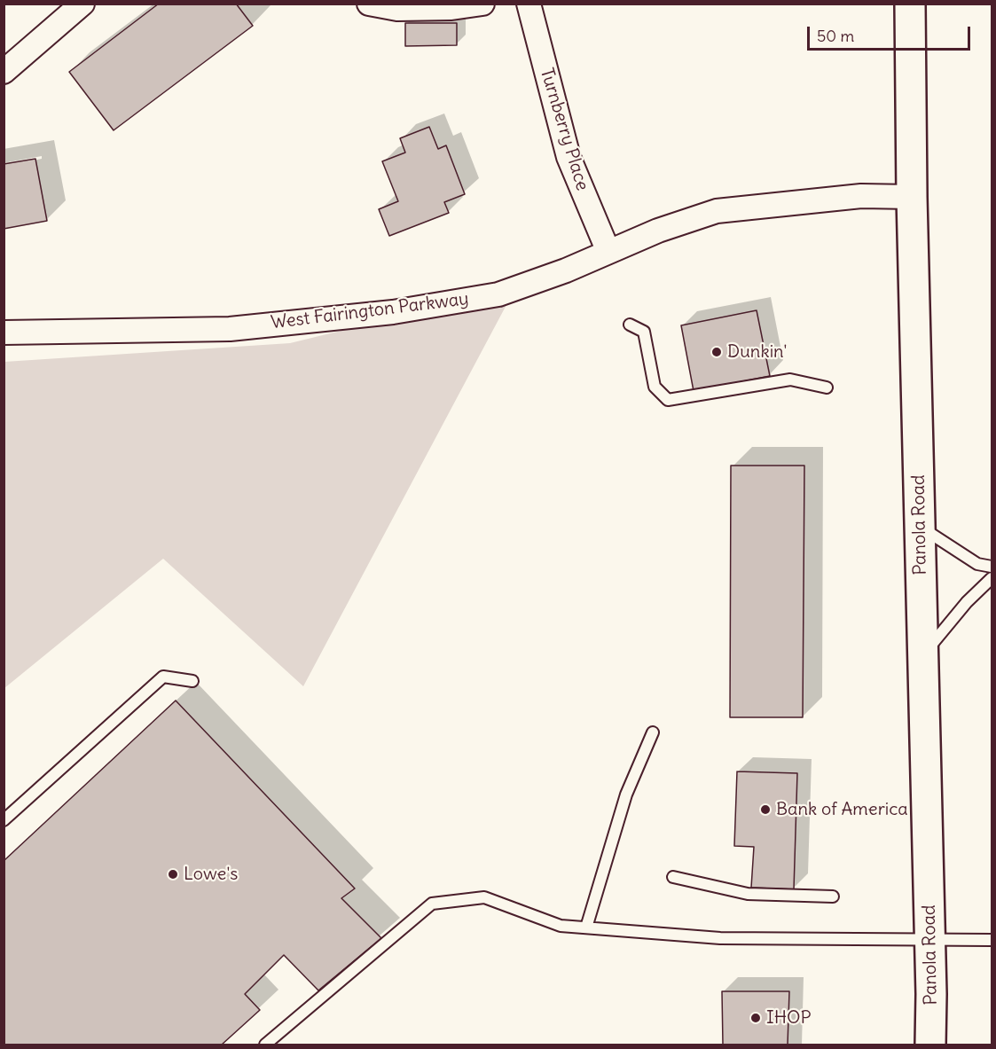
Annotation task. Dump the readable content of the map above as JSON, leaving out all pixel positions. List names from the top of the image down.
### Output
{
  "streets": {
    "main road": ["Panola Road"],
    "street": ["Turnberry Place", "West Fairington Parkway"]
  },
  "crossings": [
    ["Turnberry Place", "West Fairington Parkway"],
    ["West Fairington Parkway", "Panola Road"]
  ],
  "places": [
    "Dunkin'",
    "Bank of America",
    "Lowe's",
    "IHOP"
  ],
  "scale_bar": "50 m"
}
